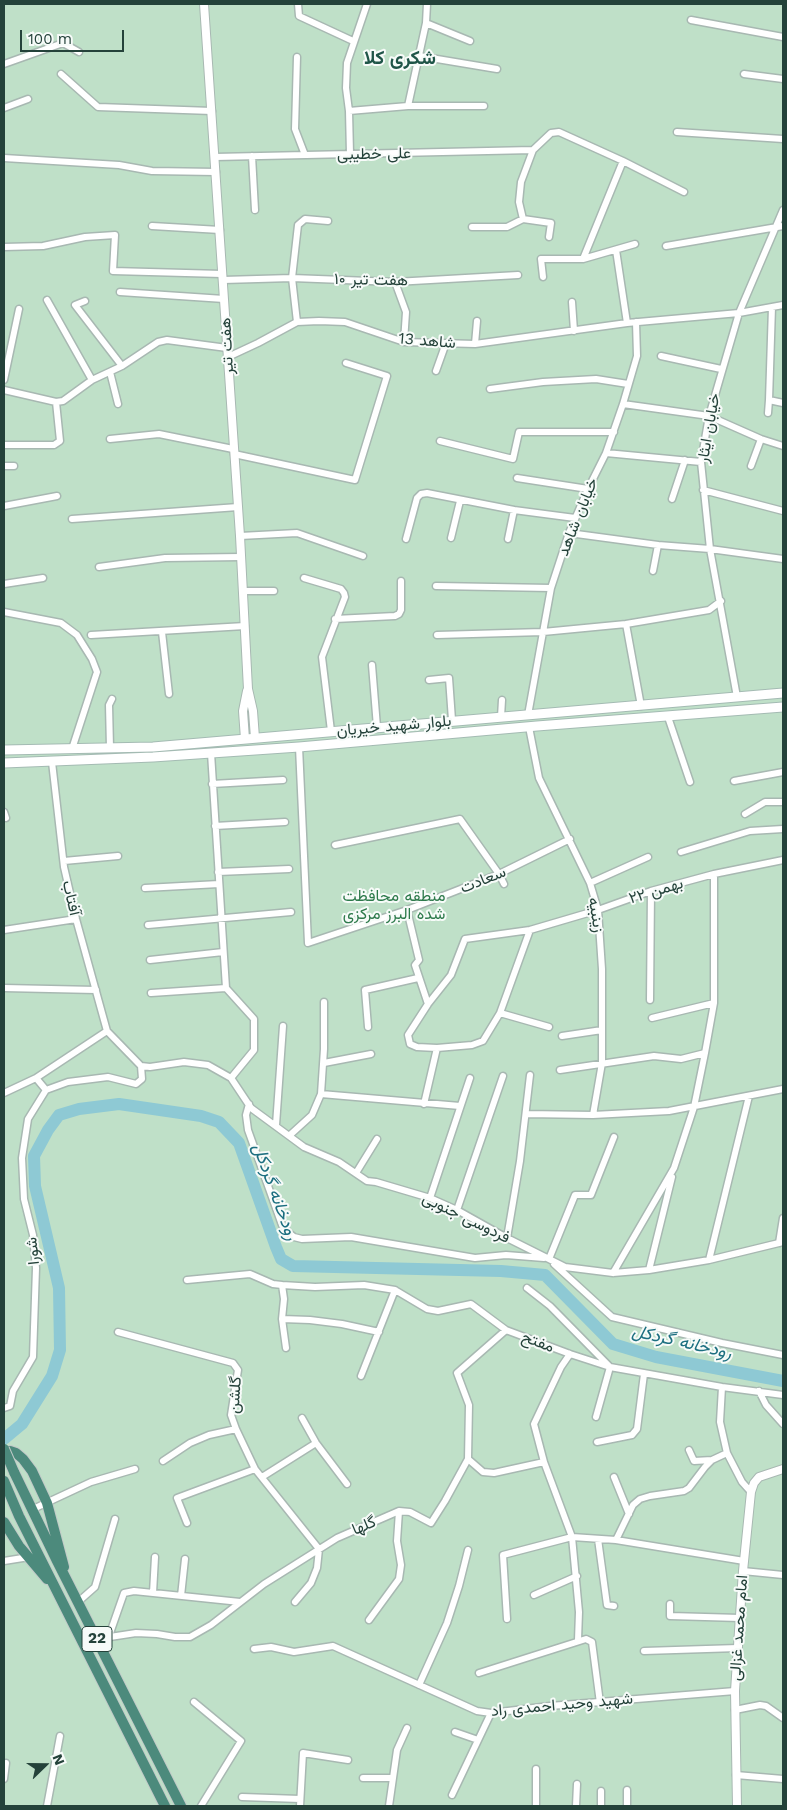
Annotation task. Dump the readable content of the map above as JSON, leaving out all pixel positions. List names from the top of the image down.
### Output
{
  "streets": {
    "highway": ["22"],
    "main road": ["بلوار شهید خیریان"],
    "street": [
      "علی خطیبی",
      "هفت تیر ۱۰",
      "شاهد 13",
      "هفت تیر",
      "خیابان ایثار",
      "خیابان شاهد",
      "سعادت",
      "۲۲ بهمن",
      "آفتاب",
      "زینبیه",
      "فردوسی جنوبی",
      "شورا",
      "مفتح",
      "گلشن",
      "گلها",
      "امام محمد غزالی",
      "شهید وحید احمدی راد"
    ]
  },
  "crossings": [
    ["علی خطیبی", "هفت تیر"],
    ["هفت تیر ۱۰", "هفت تیر"],
    ["شاهد 13", "هفت تیر"],
    ["شاهد 13", "خیابان ایثار"],
    ["شاهد 13", "خیابان شاهد"],
    ["هفت تیر", "بلوار شهید خیریان"],
    ["خیابان ایثار", "بلوار شهید خیریان"],
    ["خیابان شاهد", "بلوار شهید خیریان"],
    ["بلوار شهید خیریان", "سعادت"],
    ["بلوار شهید خیریان", "آفتاب"],
    ["بلوار شهید خیریان", "زینبیه"],
    ["سعادت", "زینبیه"],
    ["۲۲ بهمن", "زینبیه"],
    ["گلشن", "گلها"],
    ["گلها", "22"],
    ["امام محمد غزالی", "شهید وحید احمدی راد"]
  ],
  "districts": ["شکری کلا"],
  "water": ["رودخانه گردکل"],
  "parks": ["منطقه محافظت شده البرز مرکزی"],
  "scale_bar": "100 m",
  "north": "right"
}
